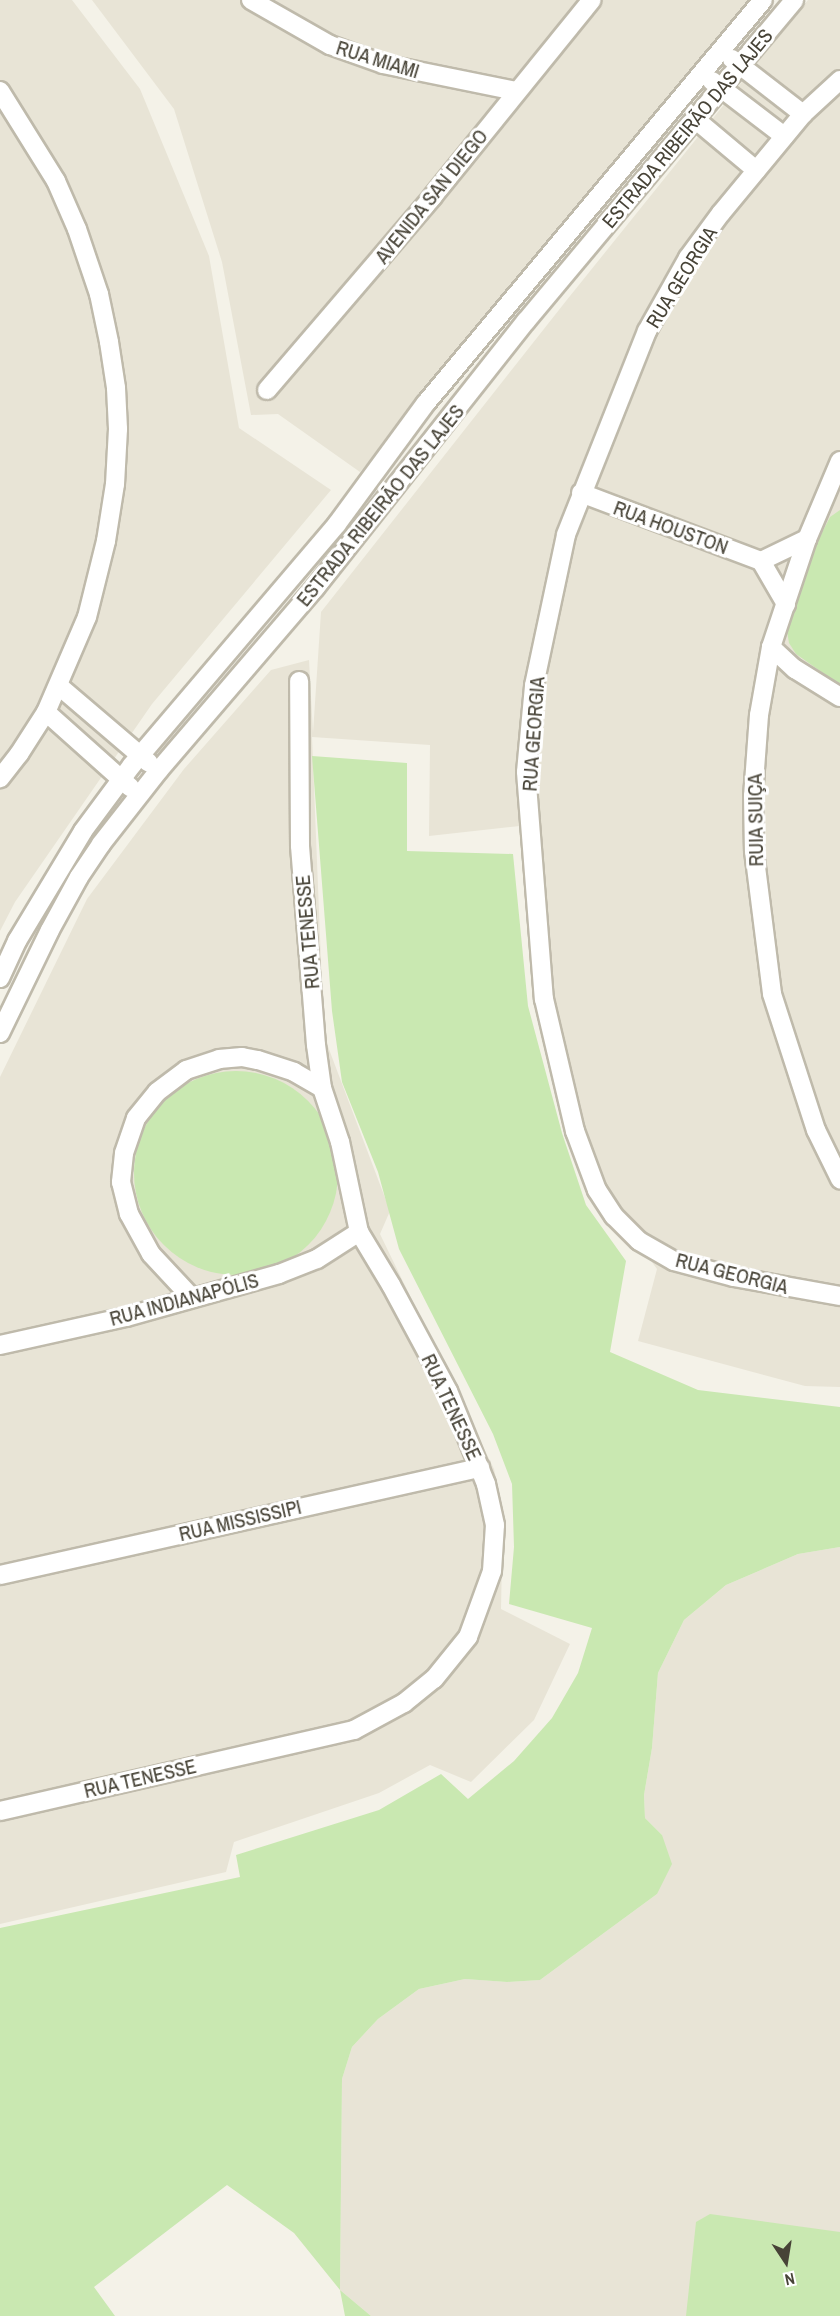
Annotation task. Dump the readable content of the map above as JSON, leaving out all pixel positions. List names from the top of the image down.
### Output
{
  "streets": {
    "street": [
      "RUA MIAMI",
      "ESTRADA RIBEIRÃO DAS LAJES",
      "AVENIDA SAN DIEGO",
      "RUA GEORGIA",
      "RUA HOUSTON",
      "RUIA SUIÇA",
      "RUA TENESSE",
      "RUA INDIANAPÓLIS",
      "RUA MISSISSIPI"
    ]
  },
  "crossings": [
    ["RUA MIAMI", "AVENIDA SAN DIEGO"],
    ["RUA GEORGIA", "RUA HOUSTON"],
    ["RUA TENESSE", "RUA INDIANAPÓLIS"],
    ["RUA TENESSE", "RUA MISSISSIPI"]
  ],
  "north": "bottom"
}
